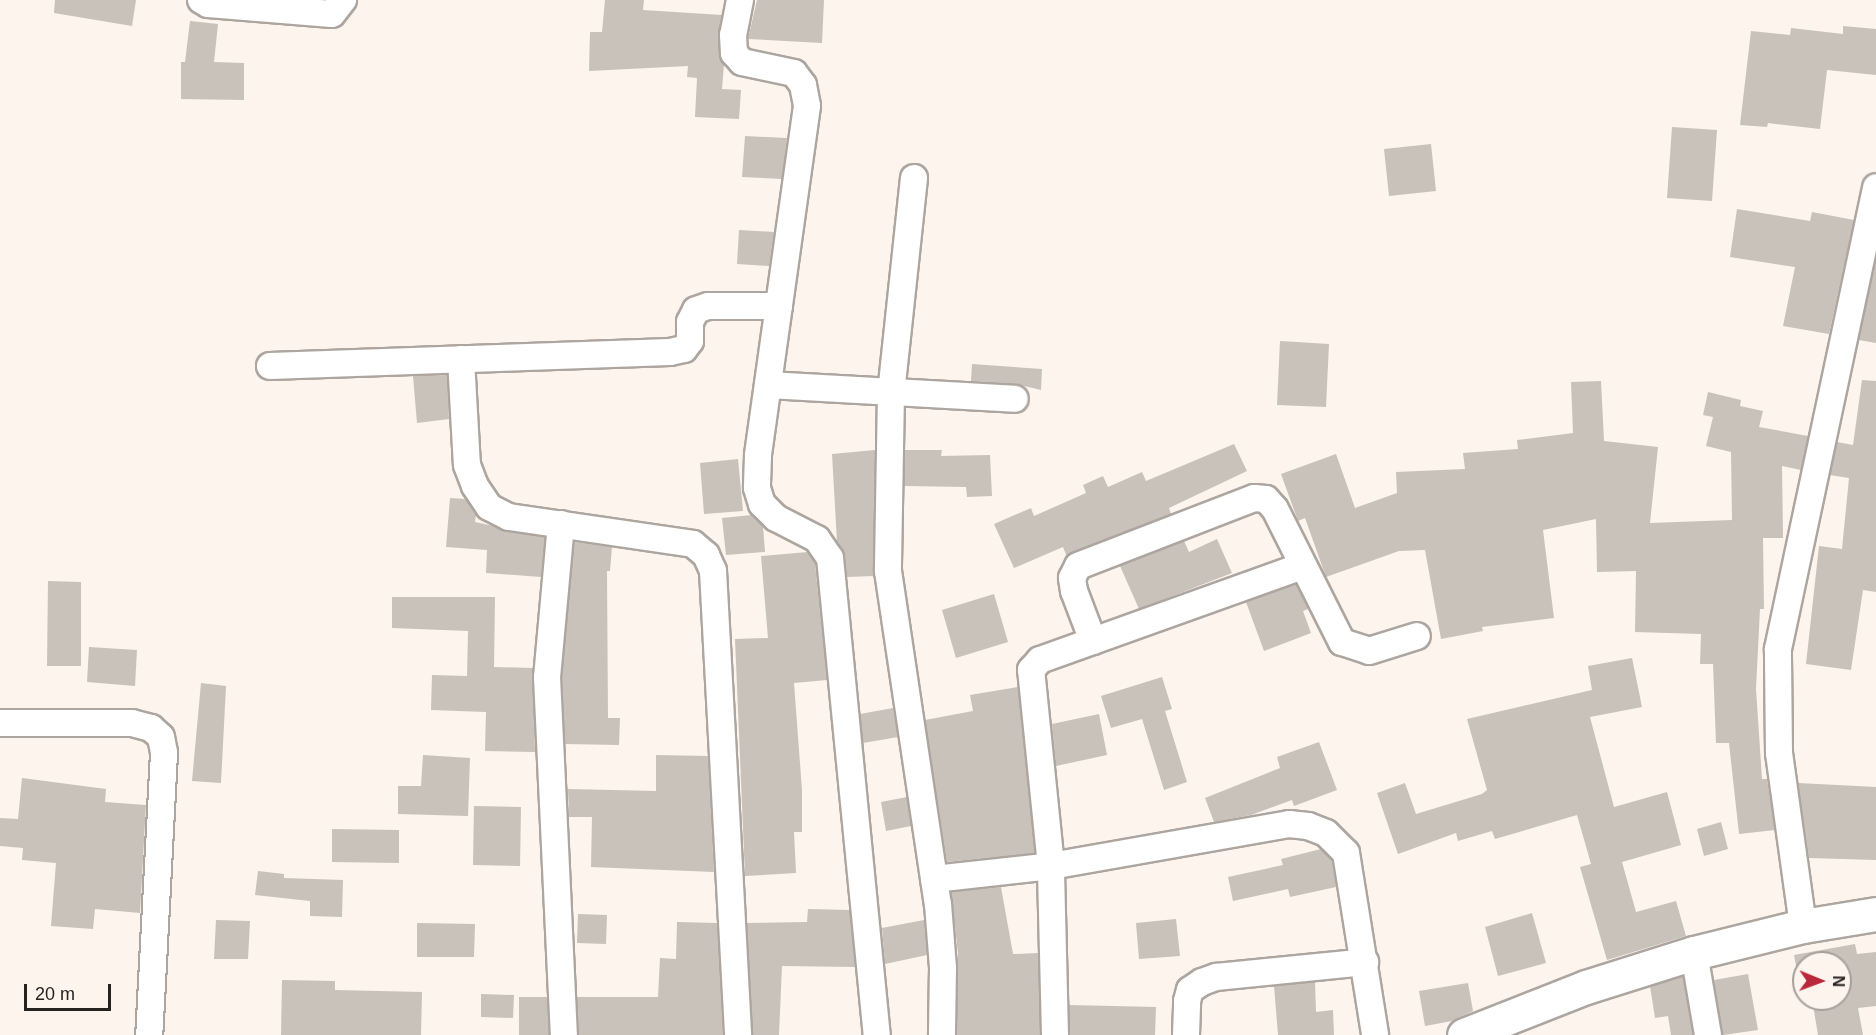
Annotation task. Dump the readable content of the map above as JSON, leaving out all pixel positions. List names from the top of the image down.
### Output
{
  "scale_bar": "20 m",
  "north": "right"
}
